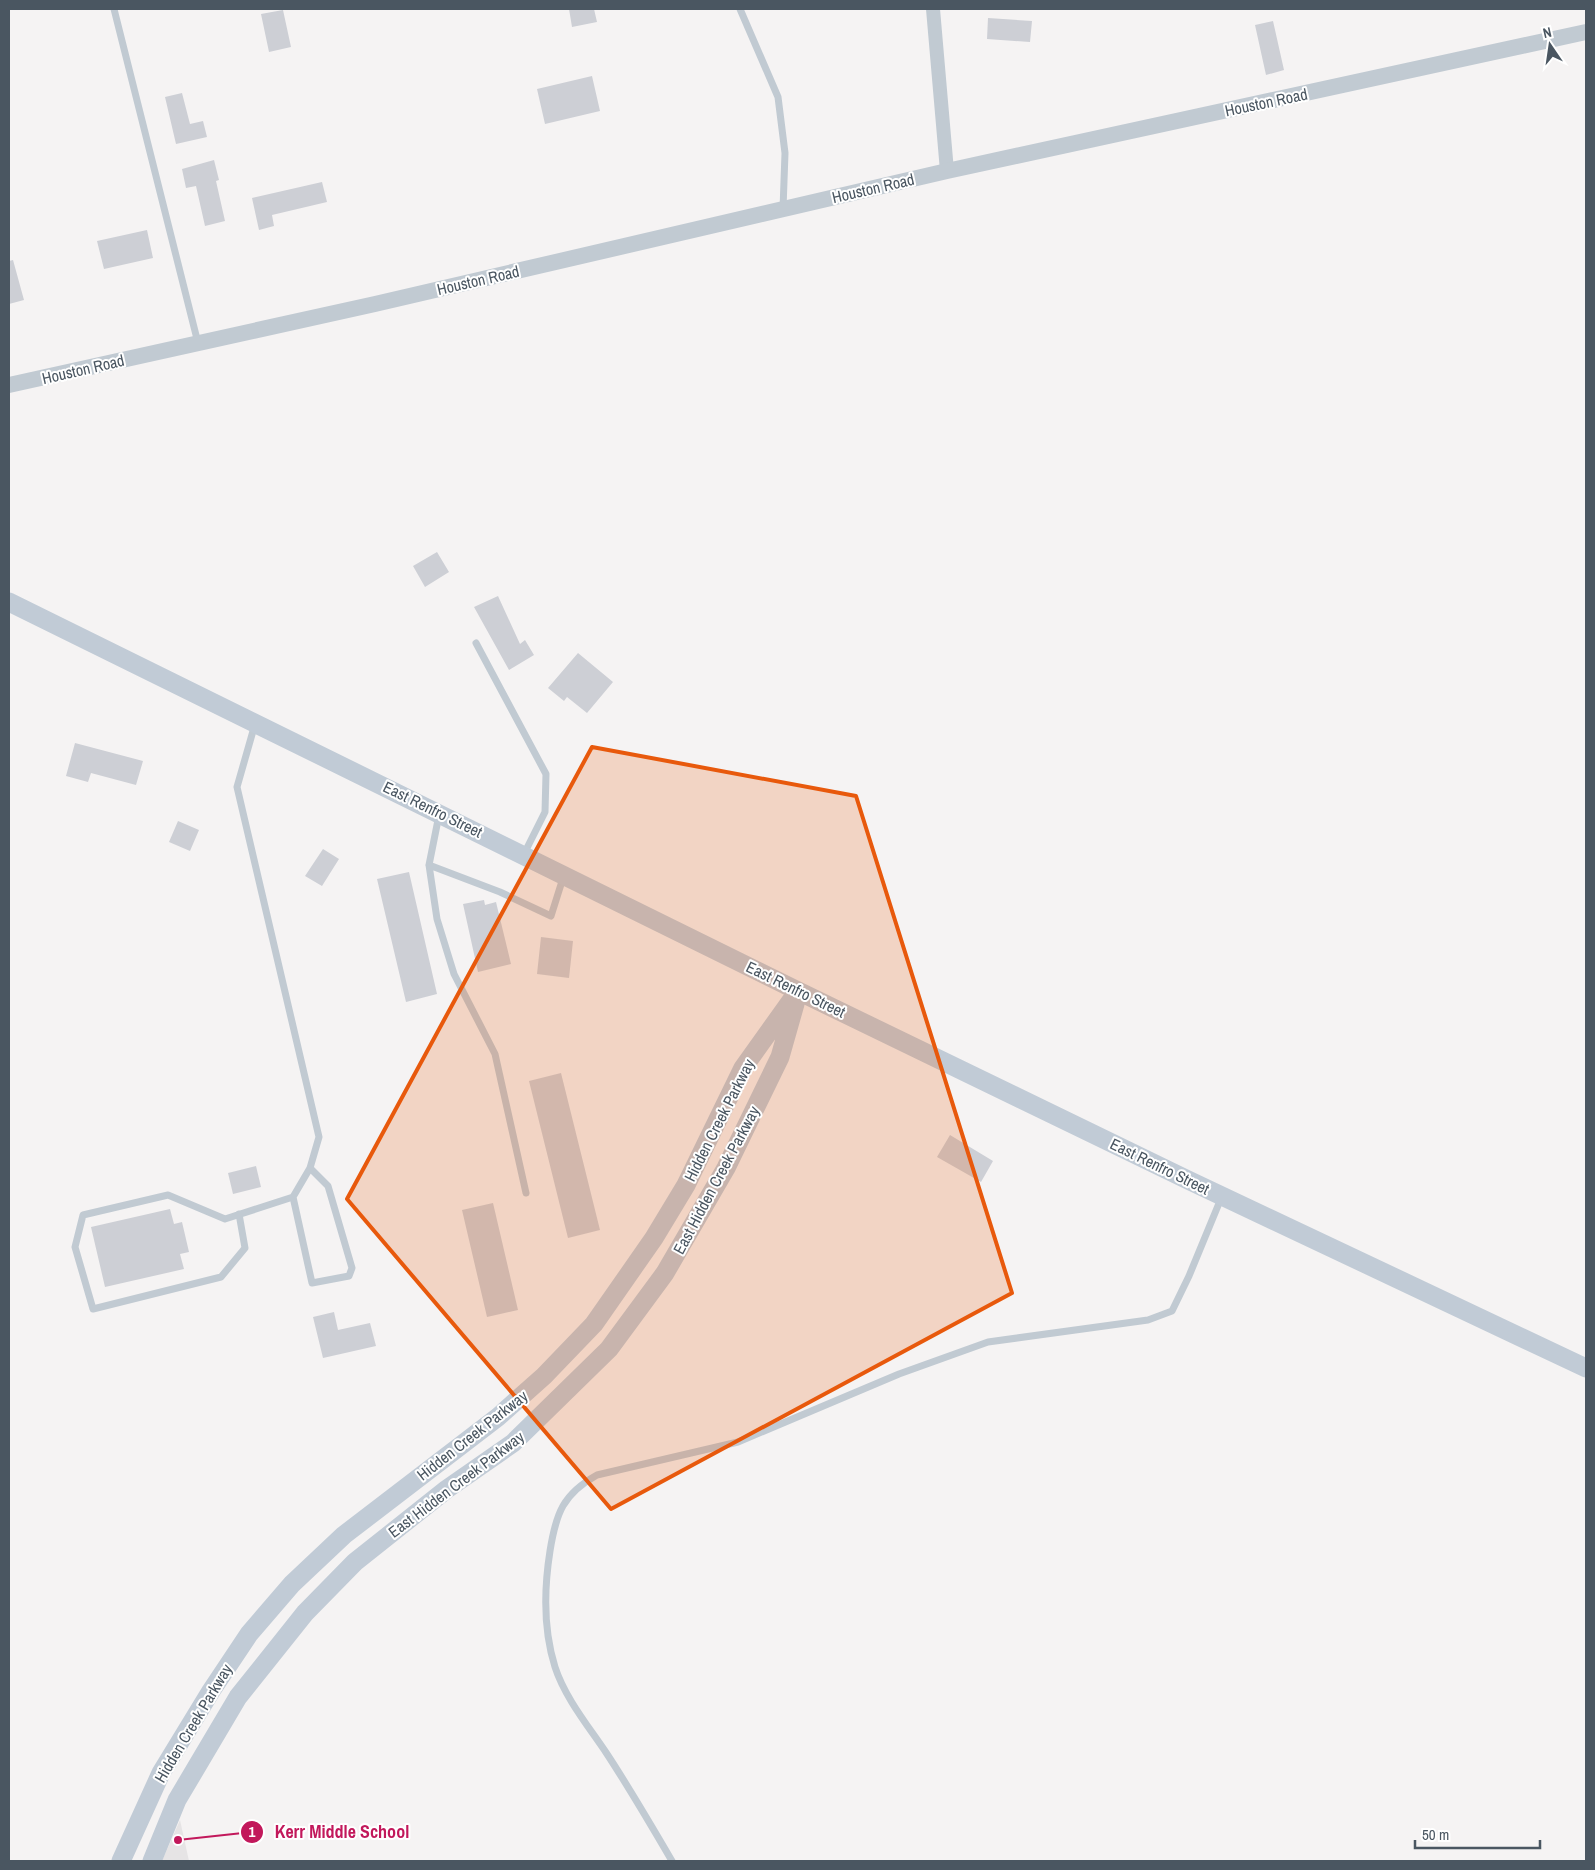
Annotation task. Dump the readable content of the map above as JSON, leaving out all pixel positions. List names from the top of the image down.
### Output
{
  "streets": {
    "main road": ["East Renfro Street", "Hidden Creek Parkway", "East Hidden Creek Parkway"],
    "street": ["Houston Road"]
  },
  "crossings": [
    ["East Renfro Street", "Hidden Creek Parkway"],
    ["East Renfro Street", "East Hidden Creek Parkway"],
    ["Hidden Creek Parkway", "East Hidden Creek Parkway"]
  ],
  "places": ["Kerr Middle School"],
  "scale_bar": "50 m",
  "north": "top"
}
